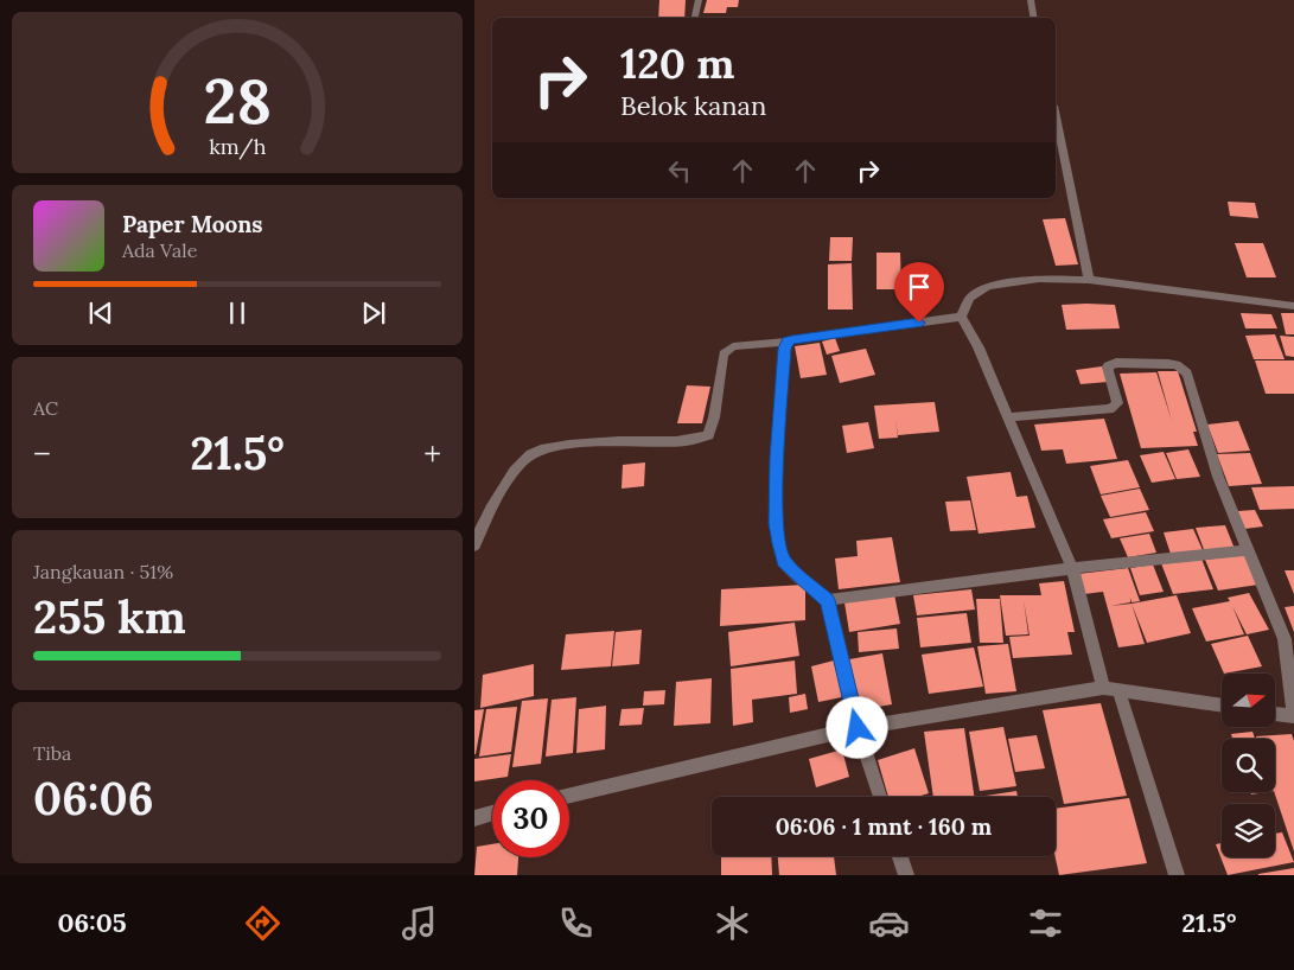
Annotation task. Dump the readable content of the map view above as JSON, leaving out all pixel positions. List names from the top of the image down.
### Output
{
  "north": "right",
  "page": {
    "turn": ["120 m", "Belok kanan"],
    "song": ["Paper Moons", "Ada Vale"],
    "tile": [
      "AC",
      ["Jangkauan · 51%", "255 km"],
      ["Tiba", "06:06"]
    ],
    "heat": ["−", "21.5°", "+"],
    "limit": "30",
    "trip": "06:06 · 1 mnt · 160 m",
    "tabs": ["06:05", "21.5°"],
    "gauge": ["28", "km/h"]
  }
}
